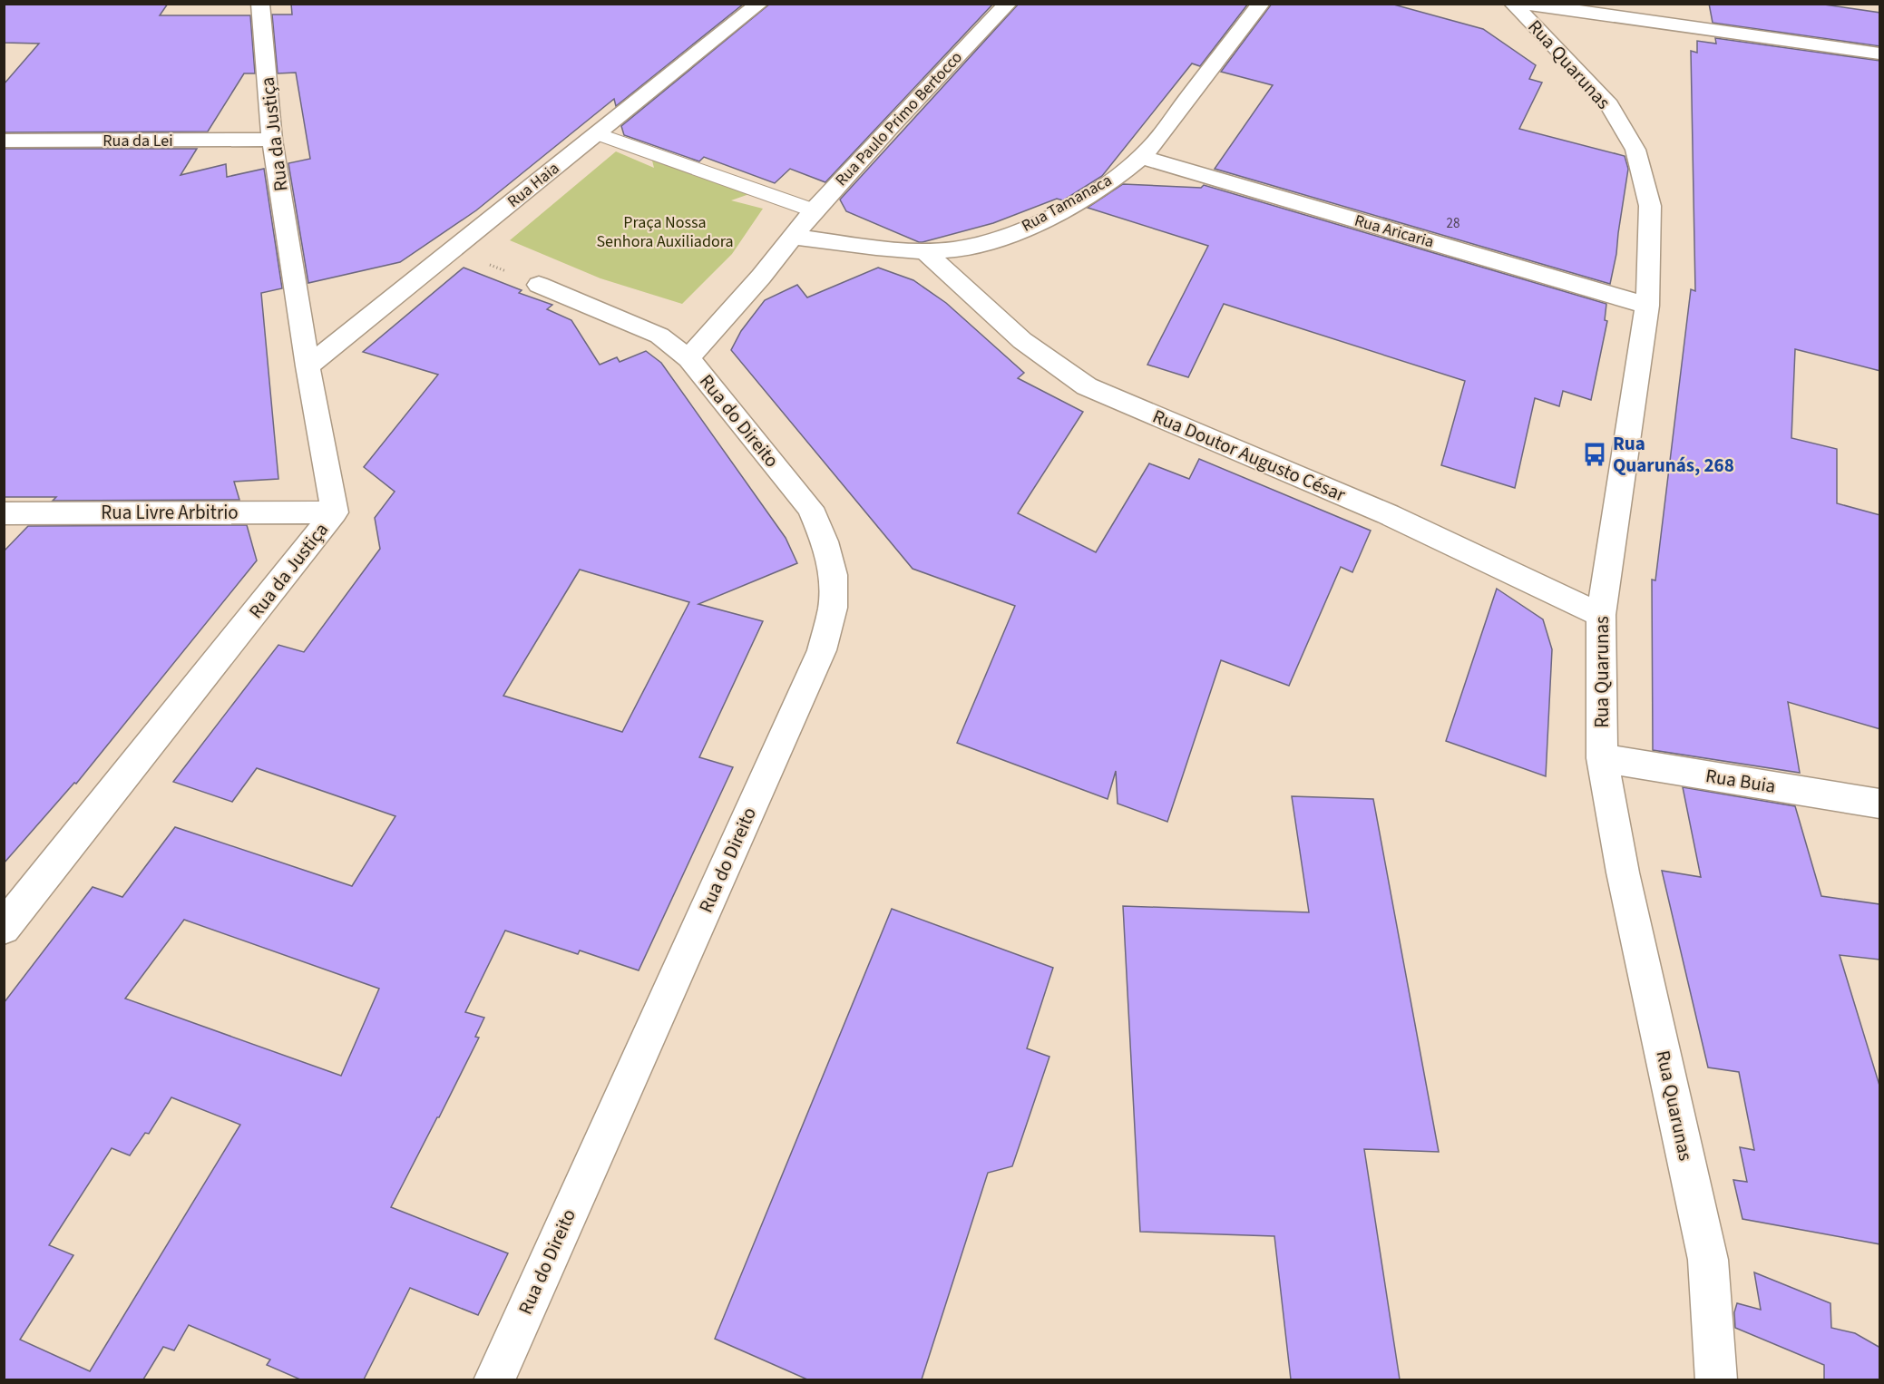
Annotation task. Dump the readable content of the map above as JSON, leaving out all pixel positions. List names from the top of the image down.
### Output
{
  "streets": {
    "street": [
      "Rua Quarunas",
      "Rua Paulo Primo Bertocco",
      "Rua da Justiça",
      "Rua da Lei",
      "Rua Haia",
      "Rua Tamanaca",
      "Rua Aricaria",
      "Rua do Direito",
      "Rua Doutor Augusto César",
      "Rua Livre Arbitrio",
      "Rua Buia"
    ]
  },
  "crossings": [
    ["Rua Quarunas", "Rua Aricaria"],
    ["Rua Quarunas", "Rua Doutor Augusto César"],
    ["Rua Quarunas", "Rua Buia"],
    ["Rua da Justiça", "Rua da Lei"],
    ["Rua da Justiça", "Rua Haia"],
    ["Rua da Justiça", "Rua Livre Arbitrio"],
    ["Rua Tamanaca", "Rua Aricaria"],
    ["Rua Tamanaca", "Rua Doutor Augusto César"]
  ],
  "parks": ["Praça Nossa Senhora Auxiliadora"],
  "places": {
    "bus stop": ["Rua Quarunás, 268"]
  },
  "house_numbers": ["28"]
}
